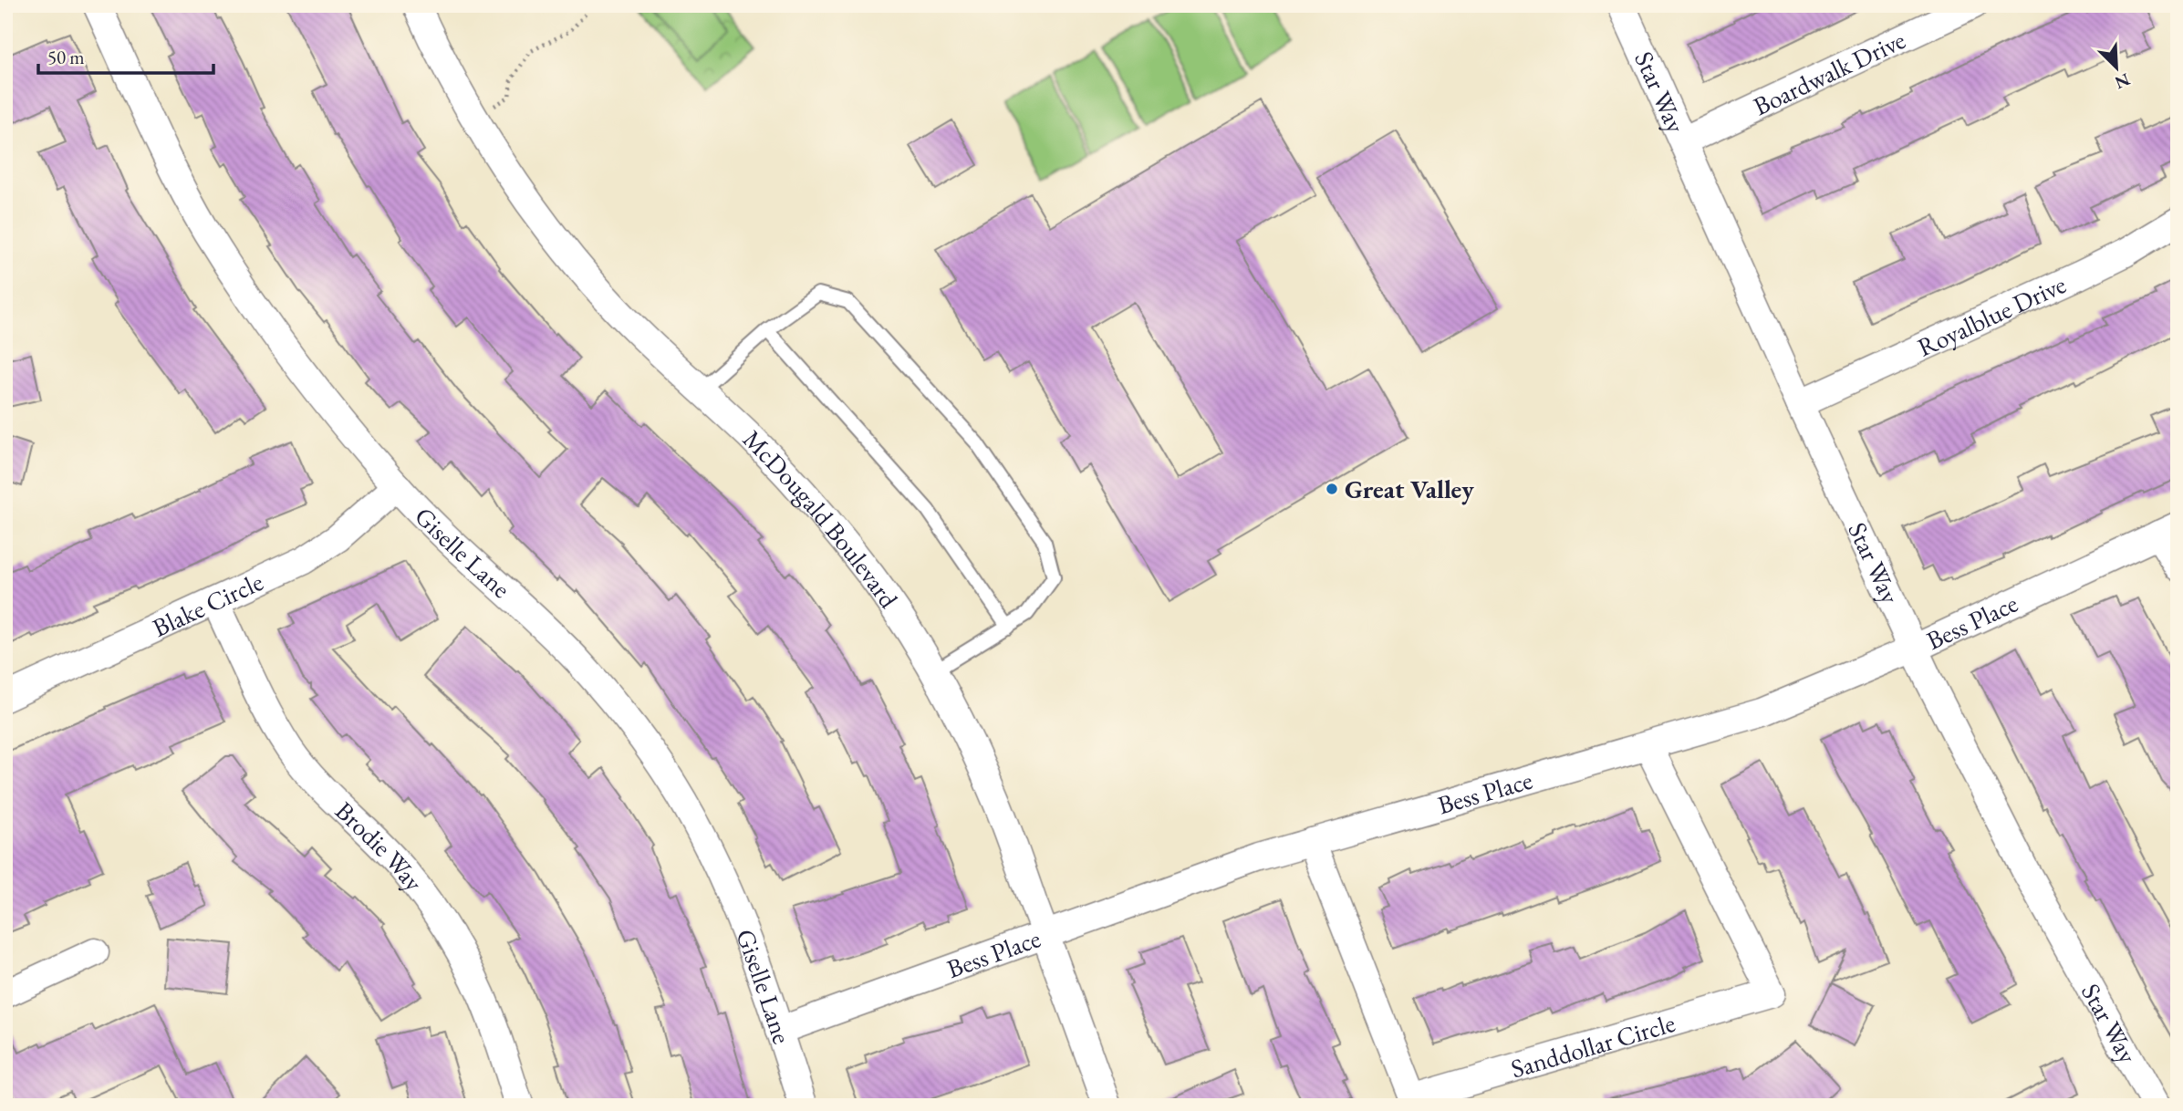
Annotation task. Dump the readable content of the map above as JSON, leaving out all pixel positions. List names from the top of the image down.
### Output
{
  "streets": {
    "street": [
      "Boardwalk Drive",
      "Star Way",
      "Royalblue Drive",
      "McDougald Boulevard",
      "Giselle Lane",
      "Blake Circle",
      "Bess Place",
      "Brodie Way",
      "Sanddollar Circle"
    ]
  },
  "crossings": [
    ["Boardwalk Drive", "Star Way"],
    ["Star Way", "Royalblue Drive"],
    ["Star Way", "Bess Place"],
    ["McDougald Boulevard", "Bess Place"],
    ["Giselle Lane", "Blake Circle"],
    ["Giselle Lane", "Bess Place"],
    ["Blake Circle", "Brodie Way"],
    ["Bess Place", "Sanddollar Circle"]
  ],
  "places": ["Great Valley"],
  "scale_bar": "50 m",
  "north": "bottom right"
}
